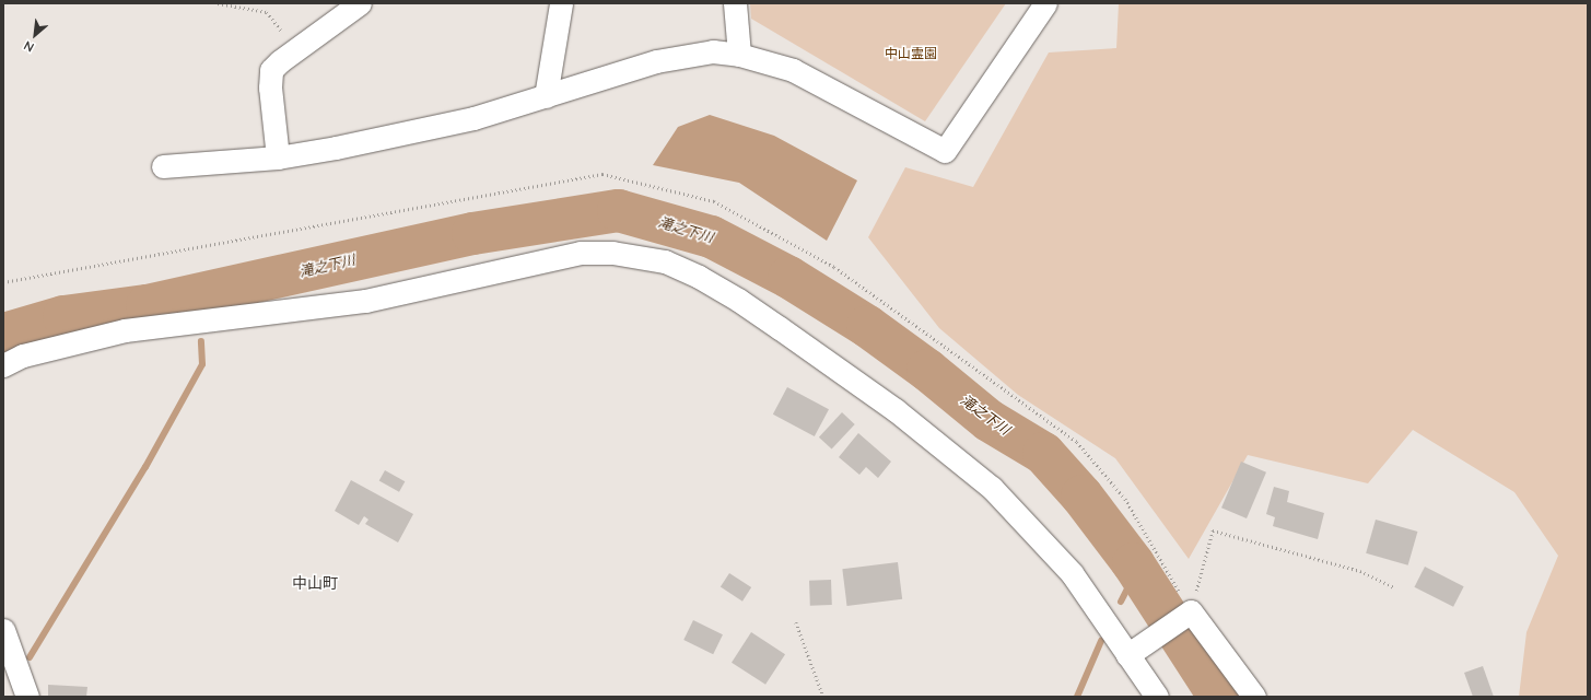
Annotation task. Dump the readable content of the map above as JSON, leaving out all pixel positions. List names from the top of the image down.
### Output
{
  "districts": ["中山町"],
  "water": ["滝之下川"],
  "parks": ["中山霊園"],
  "north": "bottom left"
}
